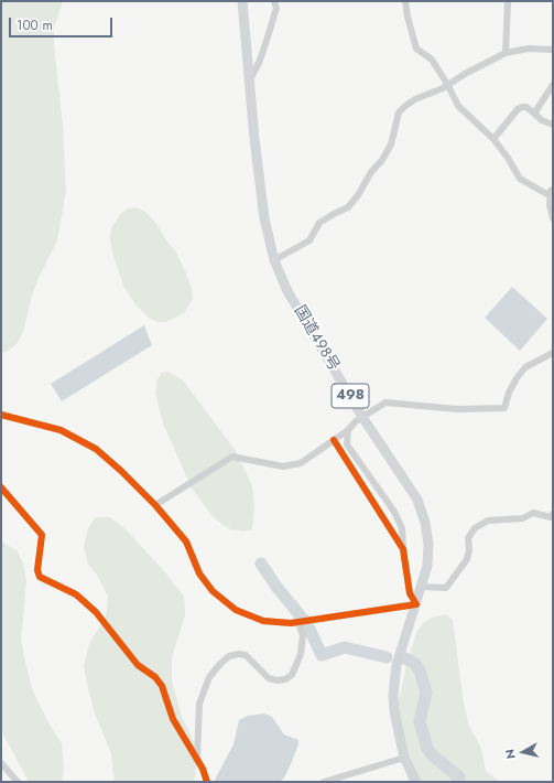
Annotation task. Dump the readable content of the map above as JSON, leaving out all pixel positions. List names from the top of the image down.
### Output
{
  "streets": {
    "highway": ["国道498号", "498"]
  },
  "scale_bar": "100 m",
  "north": "left"
}
